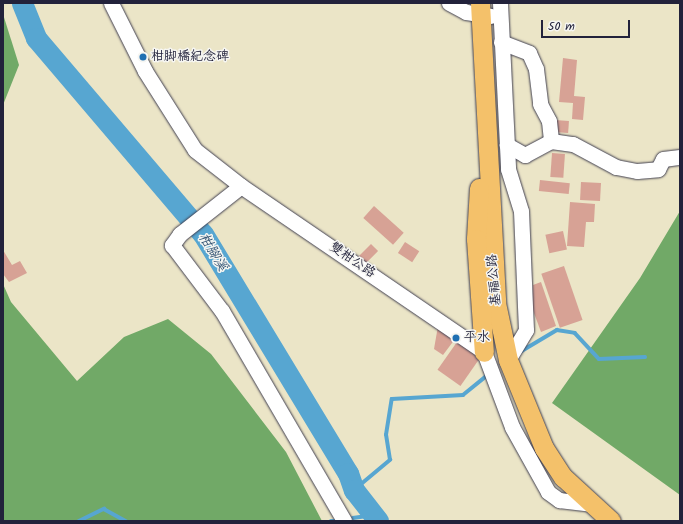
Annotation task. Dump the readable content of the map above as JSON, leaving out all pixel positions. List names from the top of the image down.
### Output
{
  "streets": {
    "main road": ["基福公路"],
    "street": ["雙柑公路"]
  },
  "water": ["柑腳溪"],
  "places": ["柑脚橋紀念碑", "平水"],
  "scale_bar": "50 m"
}
